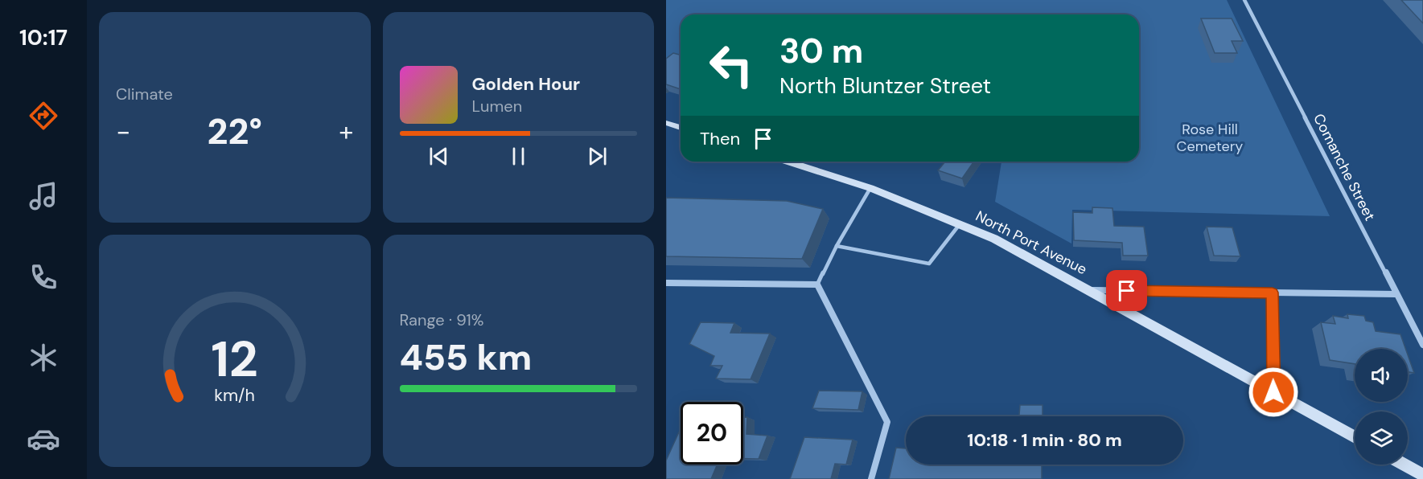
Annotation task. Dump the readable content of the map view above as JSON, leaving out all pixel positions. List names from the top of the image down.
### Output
{
  "streets": {
    "main road": ["North Port Avenue"],
    "street": ["Comanche Street"]
  },
  "parks": ["Rose Hill Cemetery"],
  "page": {
    "tabs": "10:17",
    "tile": [
      "Climate",
      ["Range · 91%", "455 km"]
    ],
    "turn": ["30 m", "North Bluntzer Street"],
    "song": ["Golden Hour", "Lumen"],
    "heat": ["−", "22°", "+"],
    "then": "Then",
    "limit": "20",
    "trip": "10:18 · 1 min · 80 m",
    "gauge": ["12", "km/h"]
  }
}
